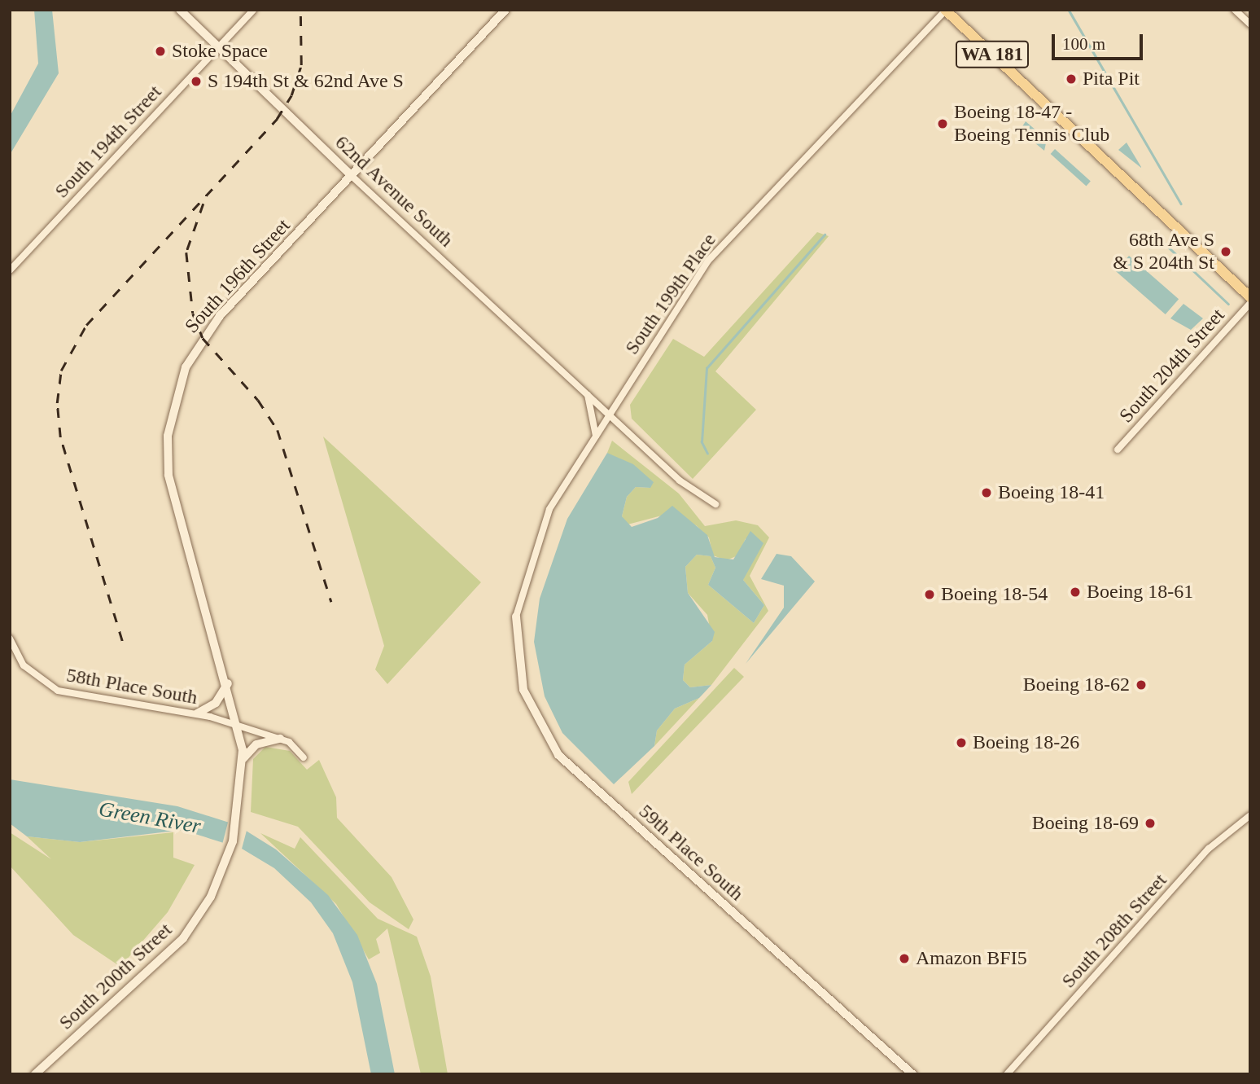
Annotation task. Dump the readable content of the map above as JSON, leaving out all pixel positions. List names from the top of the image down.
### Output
{
  "streets": {
    "main road": ["WA 181", "South 196th Street", "South 200th Street"],
    "street": [
      "South 194th Street",
      "62nd Avenue South",
      "South 199th Place",
      "South 204th Street",
      "58th Place South",
      "59th Place South",
      "South 208th Street"
    ]
  },
  "crossings": [
    ["WA 181", "South 199th Place"],
    ["South 194th Street", "62nd Avenue South"],
    ["62nd Avenue South", "South 196th Street"],
    ["62nd Avenue South", "South 199th Place"],
    ["South 196th Street", "58th Place South"],
    ["South 196th Street", "South 200th Street"],
    ["South 199th Place", "59th Place South"]
  ],
  "water": ["Green River"],
  "places": [
    "Stoke Space",
    "Pita Pit",
    "S 194th St & 62nd Ave S",
    "Boeing 18-47 - Boeing Tennis Club",
    "68th Ave S & S 204th St",
    "Boeing 18-41",
    "Boeing 18-61",
    "Boeing 18-54",
    "Boeing 18-62",
    "Boeing 18-26",
    "Boeing 18-69",
    "Amazon BFI5"
  ],
  "scale_bar": "100 m"
}
